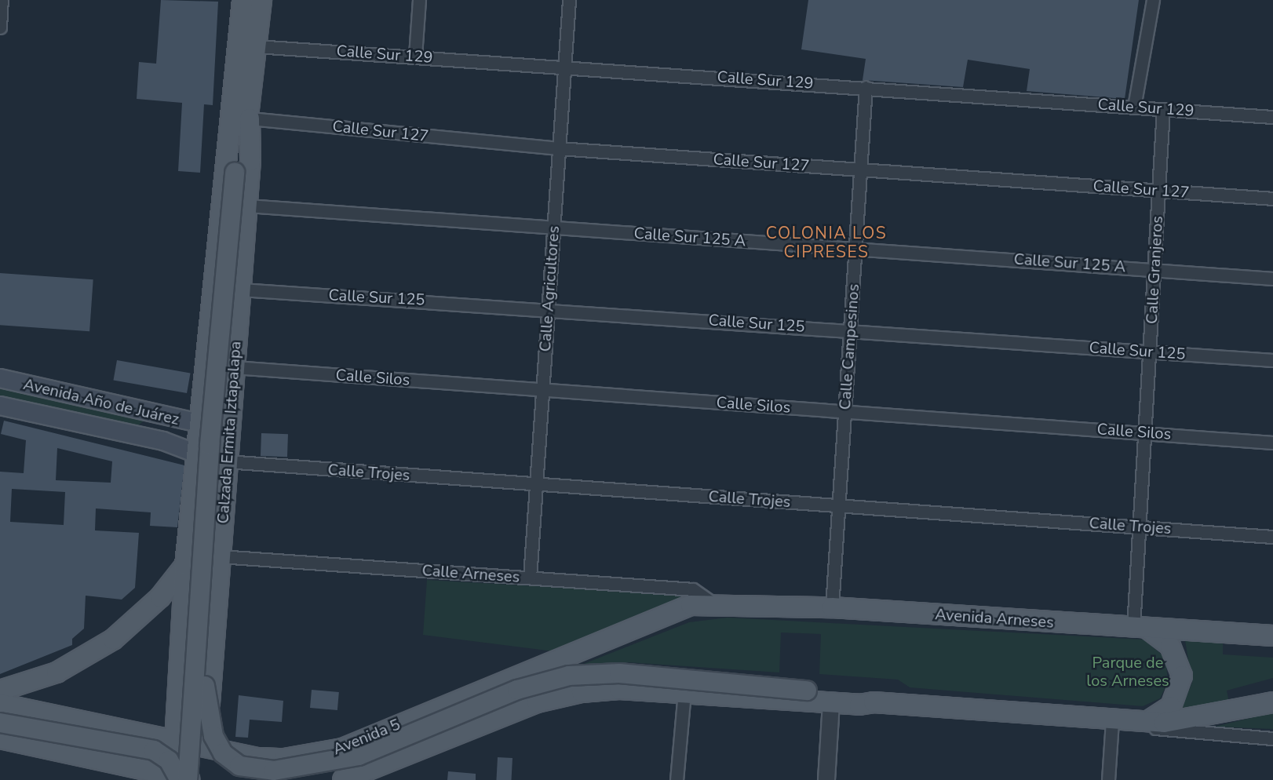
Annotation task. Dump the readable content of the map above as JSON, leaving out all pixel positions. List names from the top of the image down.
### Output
{
  "streets": {
    "main road": [
      "Avenida Año de Juárez",
      "Calzada Ermita Iztapalapa",
      "Avenida Arneses",
      "Avenida 5"
    ],
    "street": [
      "Calle Sur 129",
      "Calle Sur 127",
      "Calle Sur 125 A",
      "Calle Granjeros",
      "Calle Agricultores",
      "Calle Sur 125",
      "Calle Campesinos",
      "Calle Silos",
      "Calle Trojes",
      "Calle Arneses"
    ]
  },
  "crossings": [
    ["Calle Sur 129", "Calle Granjeros"],
    ["Calle Sur 129", "Calle Agricultores"],
    ["Calle Sur 129", "Calle Campesinos"],
    ["Calle Sur 129", "Calzada Ermita Iztapalapa"],
    ["Calle Sur 127", "Calle Granjeros"],
    ["Calle Sur 127", "Calle Agricultores"],
    ["Calle Sur 127", "Calle Campesinos"],
    ["Calle Sur 127", "Calzada Ermita Iztapalapa"],
    ["Calle Sur 125 A", "Calle Granjeros"],
    ["Calle Sur 125 A", "Calle Agricultores"],
    ["Calle Sur 125 A", "Calle Campesinos"],
    ["Calle Sur 125 A", "Calzada Ermita Iztapalapa"],
    ["Calle Granjeros", "Calle Sur 125"],
    ["Calle Granjeros", "Calle Silos"],
    ["Calle Granjeros", "Calle Trojes"],
    ["Calle Granjeros", "Avenida Arneses"],
    ["Calle Agricultores", "Calle Sur 125"],
    ["Calle Agricultores", "Calle Silos"],
    ["Calle Agricultores", "Calle Trojes"],
    ["Calle Agricultores", "Calle Arneses"],
    ["Calle Sur 125", "Calle Campesinos"],
    ["Calle Sur 125", "Calzada Ermita Iztapalapa"],
    ["Calle Campesinos", "Calle Silos"],
    ["Calle Campesinos", "Calle Trojes"],
    ["Calle Campesinos", "Avenida Arneses"],
    ["Calle Silos", "Calzada Ermita Iztapalapa"],
    ["Avenida Año de Juárez", "Calzada Ermita Iztapalapa"],
    ["Calzada Ermita Iztapalapa", "Calle Trojes"],
    ["Calzada Ermita Iztapalapa", "Calle Arneses"],
    ["Calzada Ermita Iztapalapa", "Avenida 5"],
    ["Calle Arneses", "Avenida Arneses"],
    ["Calle Arneses", "Avenida 5"],
    ["Avenida Arneses", "Avenida 5"]
  ],
  "districts": ["COLONIA LOS CIPRESES"],
  "parks": ["Parque de los Arneses"]
}
